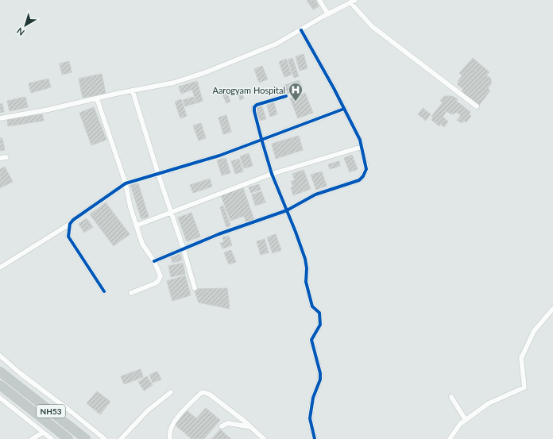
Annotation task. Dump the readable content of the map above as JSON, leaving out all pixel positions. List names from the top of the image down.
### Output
{
  "streets": {
    "highway": ["NH53"]
  },
  "places": {
    "hospital": ["Aarogyam Hospital"]
  },
  "north": "bottom left"
}
